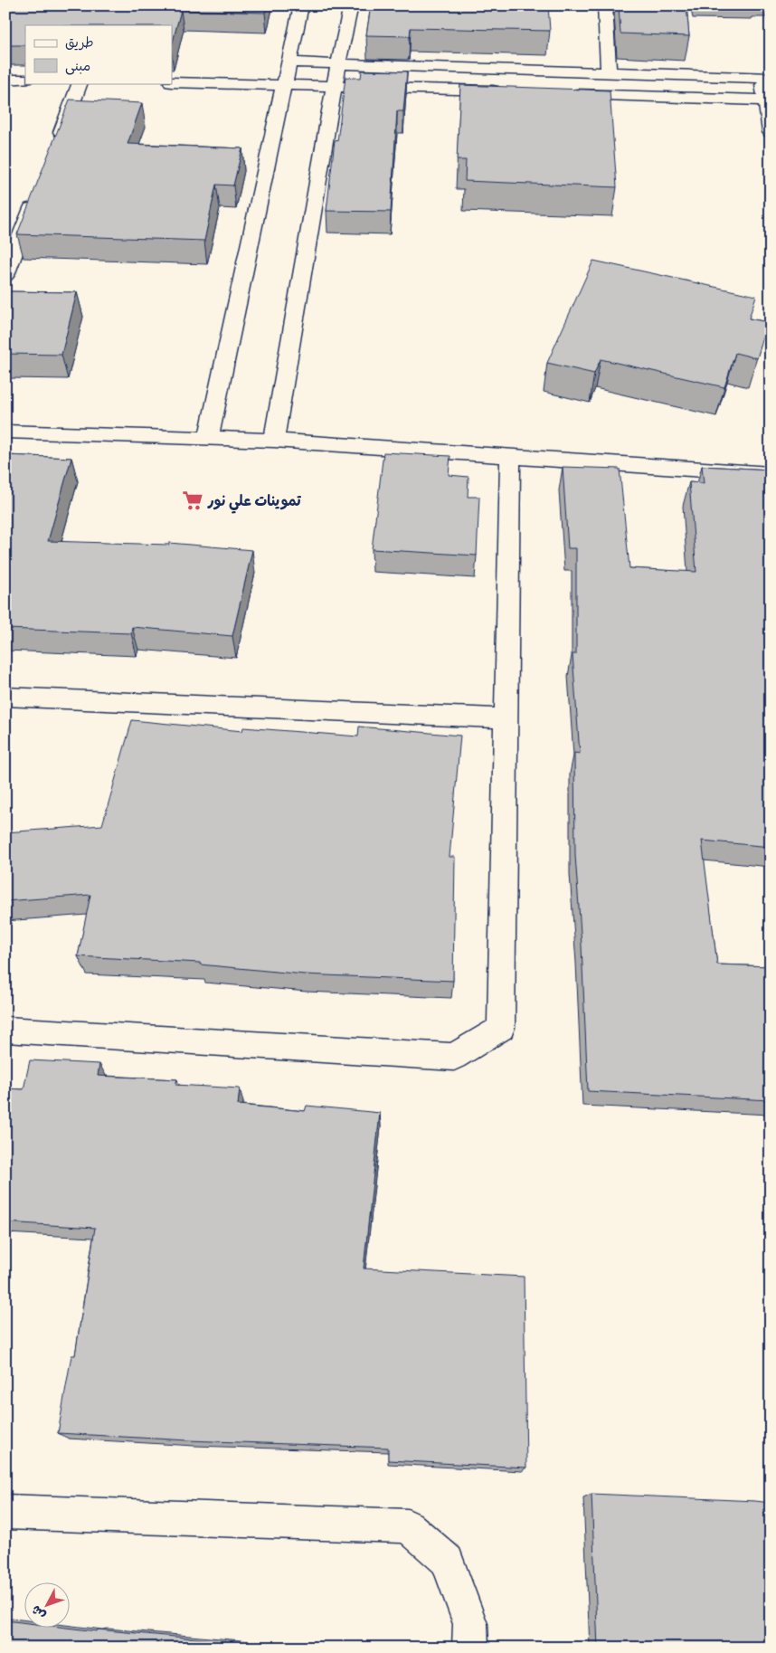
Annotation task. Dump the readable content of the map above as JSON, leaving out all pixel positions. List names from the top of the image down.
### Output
{
  "places": {
    "supermarket": ["تموينات علي نور"]
  },
  "legend": ["طريق", "مبنى"],
  "north": "bottom left"
}
